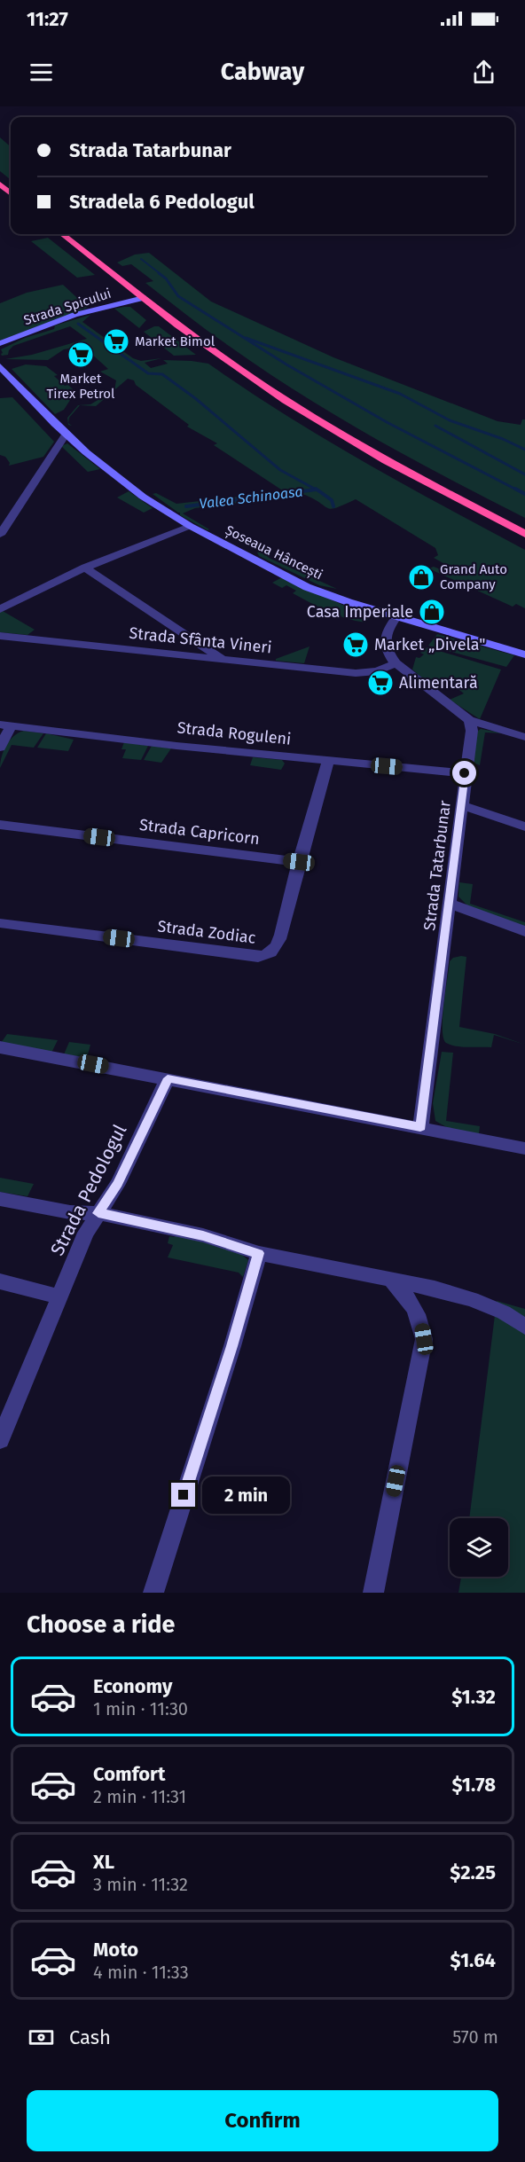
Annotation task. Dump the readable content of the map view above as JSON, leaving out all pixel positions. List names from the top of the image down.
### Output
{
  "streets": {
    "street": [
      "Strada Spicului",
      "Șoseaua Hâncești",
      "Strada Sfânta Vineri",
      "Strada Roguleni",
      "Strada Capricorn",
      "Strada Tatarbunar",
      "Strada Zodiac",
      "Strada Pedologul"
    ]
  },
  "crossings": [
    ["Strada Roguleni", "Strada Tatarbunar"],
    ["Strada Roguleni", "Strada Zodiac"],
    ["Strada Capricorn", "Strada Zodiac"]
  ],
  "water": ["Valea Schinoasa"],
  "places": {
    "supermarket": [
      "Market Bimol",
      "Market Tirex Petrol",
      "Market „Divela\"",
      "Alimentară"
    ],
    "shop": ["Grand Auto Company", "Casa Imperiale"]
  },
  "page": {
    "status": "11:27",
    "header": "Cabway",
    "banner": ["Strada Tatarbunar", "Stradela 6 Pedologul"],
    "bubble": "2 min",
    "heading": "Choose a ride",
    "list": [
      {
        "name": "Economy",
        "note": "1 min · 11:30",
        "value": "$1.32"
      },
      {
        "name": "Comfort",
        "note": "2 min · 11:31",
        "value": "$1.78"
      },
      {
        "name": "XL",
        "note": "3 min · 11:32",
        "value": "$2.25"
      },
      {
        "name": "Moto",
        "note": "4 min · 11:33",
        "value": "$1.64"
      }
    ],
    "pay": ["Cash", "570 m"],
    "buttons": "Confirm"
  }
}
